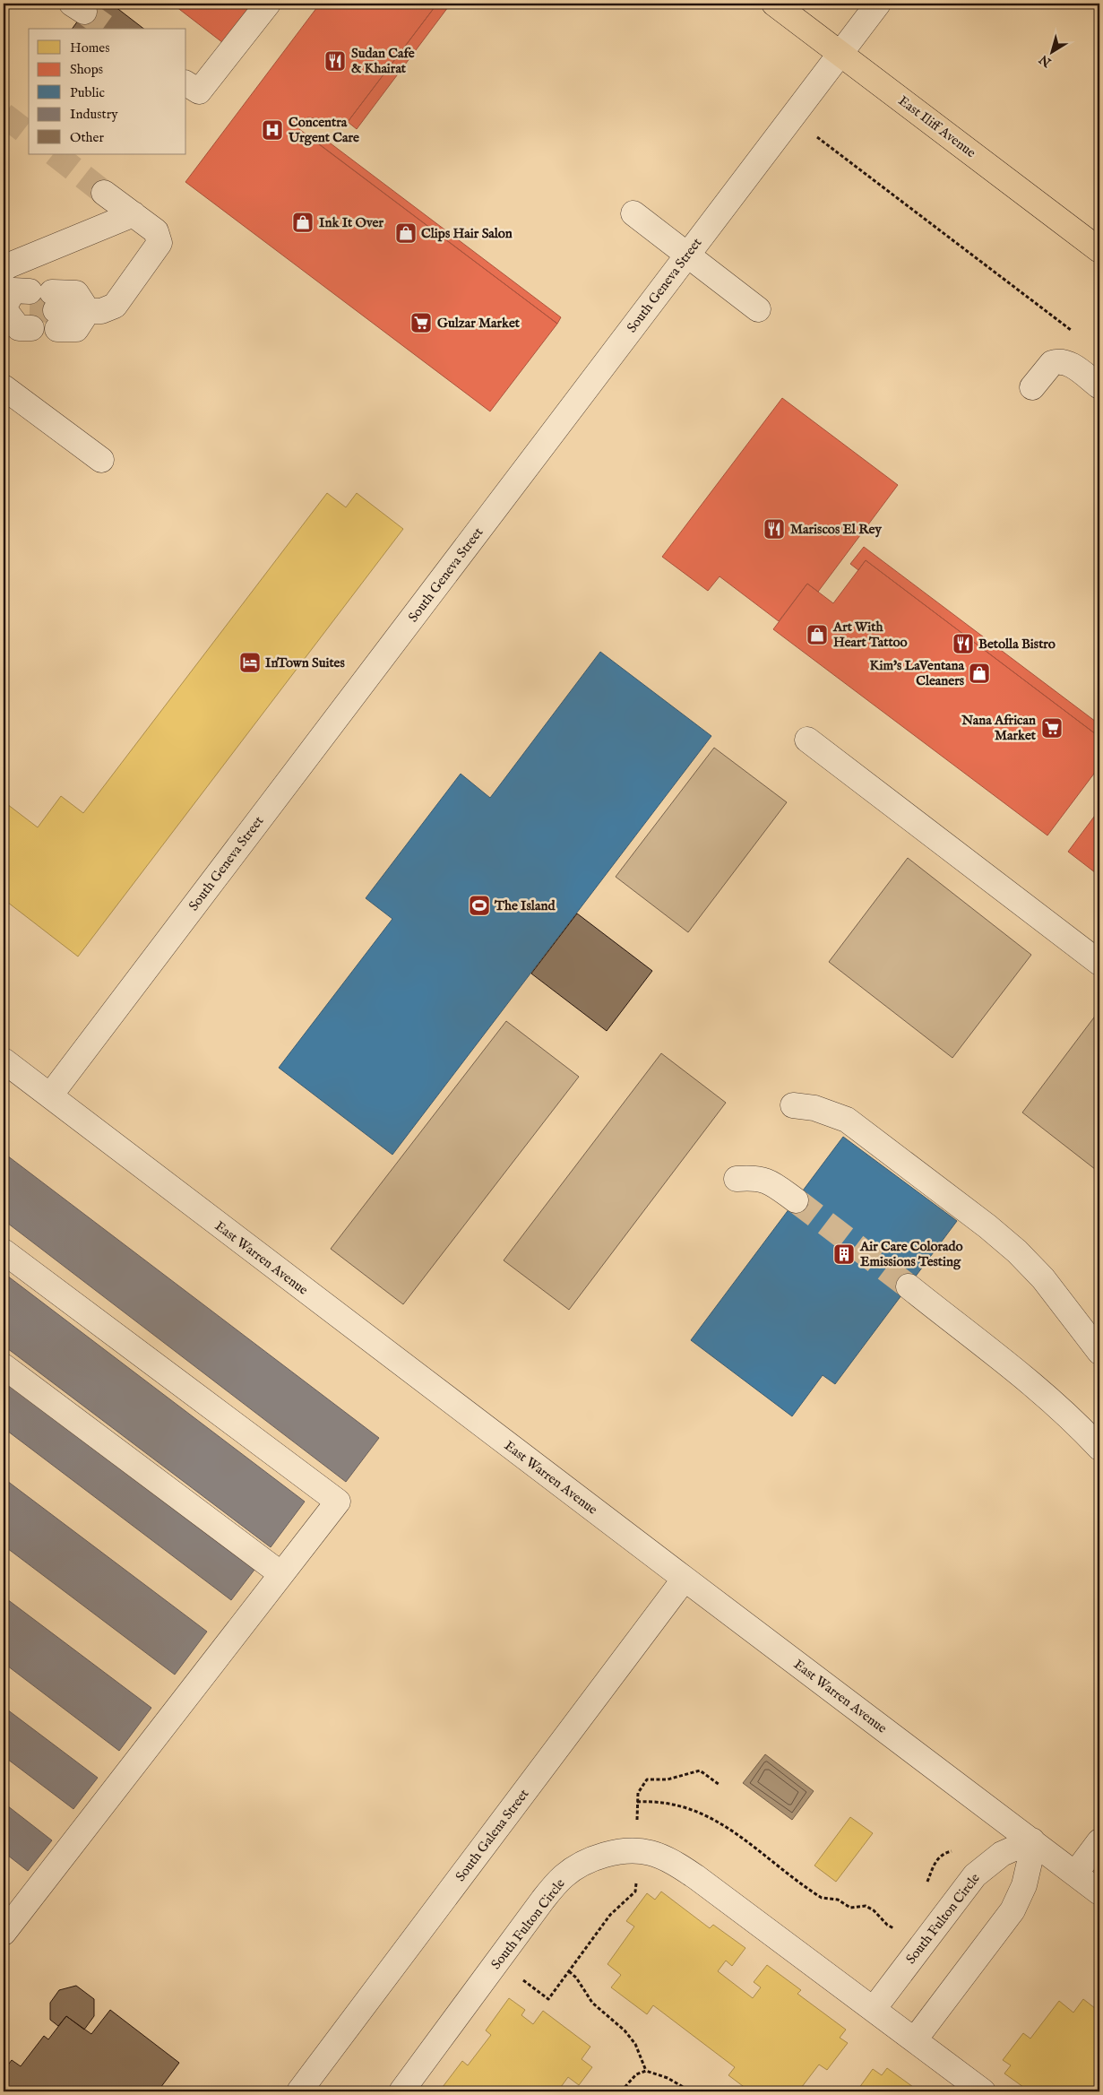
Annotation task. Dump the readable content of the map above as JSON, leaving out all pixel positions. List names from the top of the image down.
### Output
{
  "streets": {
    "main road": ["East Iliff Avenue"],
    "street": [
      "South Geneva Street",
      "East Warren Avenue",
      "South Galena Street",
      "South Fulton Circle"
    ]
  },
  "crossings": [
    ["East Iliff Avenue", "South Geneva Street"],
    ["South Geneva Street", "East Warren Avenue"],
    ["East Warren Avenue", "South Galena Street"],
    ["East Warren Avenue", "South Fulton Circle"]
  ],
  "places": {
    "restaurant": ["Sudan Cafe & Khairat", "Mariscos El Rey", "Betolla Bistro"],
    "hospital": ["Concentra Urgent Care"],
    "shop": [
      "Ink It Over",
      "Clips Hair Salon",
      "Art With Heart Tattoo",
      "Kim's LaVentana Cleaners"
    ],
    "supermarket": ["Gulzar Market", "Nana African Market"],
    "hotel": ["InTown Suites"],
    "sports": ["The Island"],
    "building": ["Air Care Colorado Emissions Testing"]
  },
  "legend": [
    "Homes",
    "Shops",
    "Public",
    "Industry",
    "Other"
  ],
  "north": "bottom left"
}
